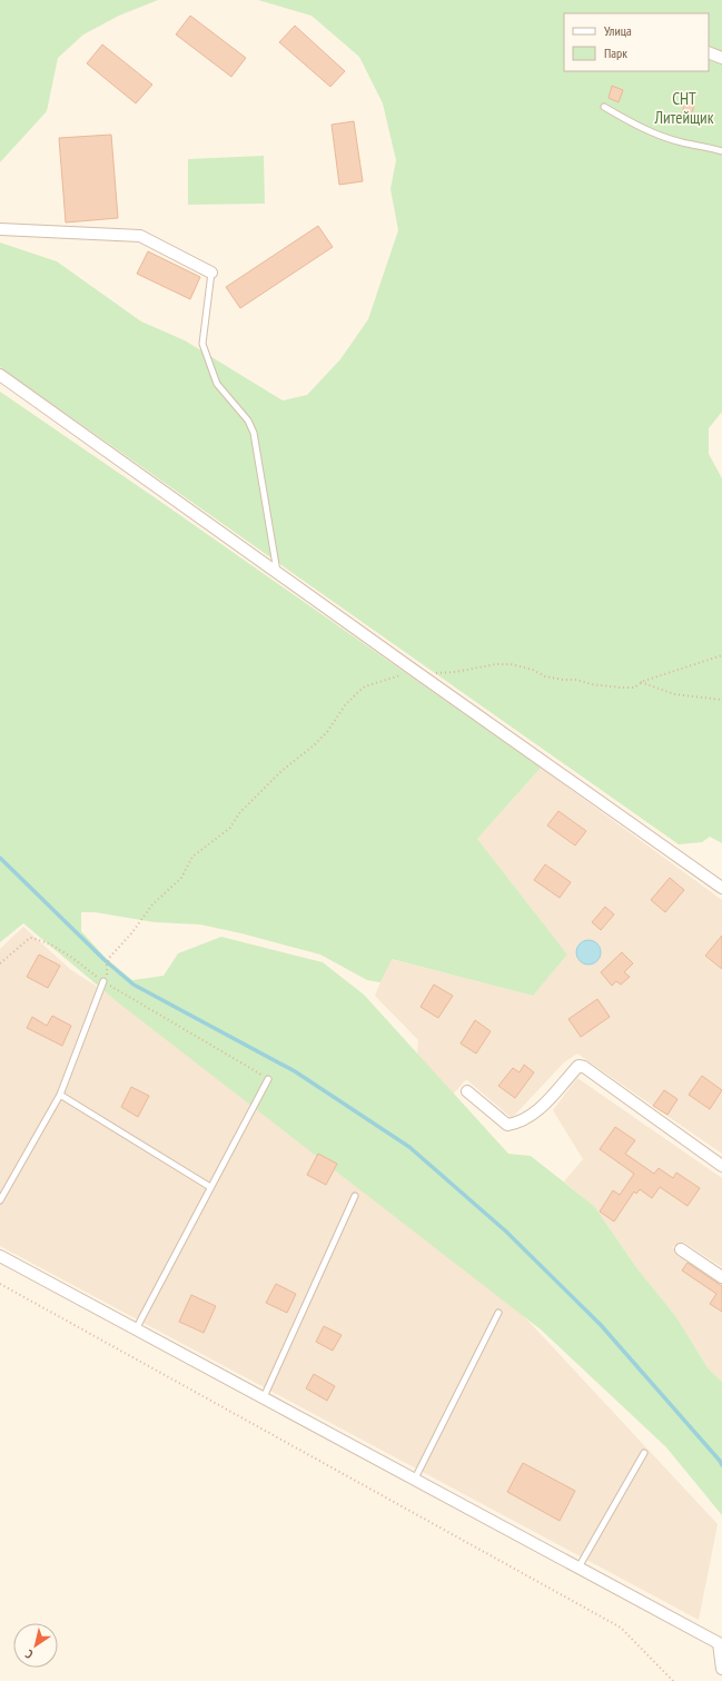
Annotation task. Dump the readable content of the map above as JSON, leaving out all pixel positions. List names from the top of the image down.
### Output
{
  "parks": ["СНТ Литейщик"],
  "legend": ["Улица", "Парк"],
  "north": "bottom left"
}
